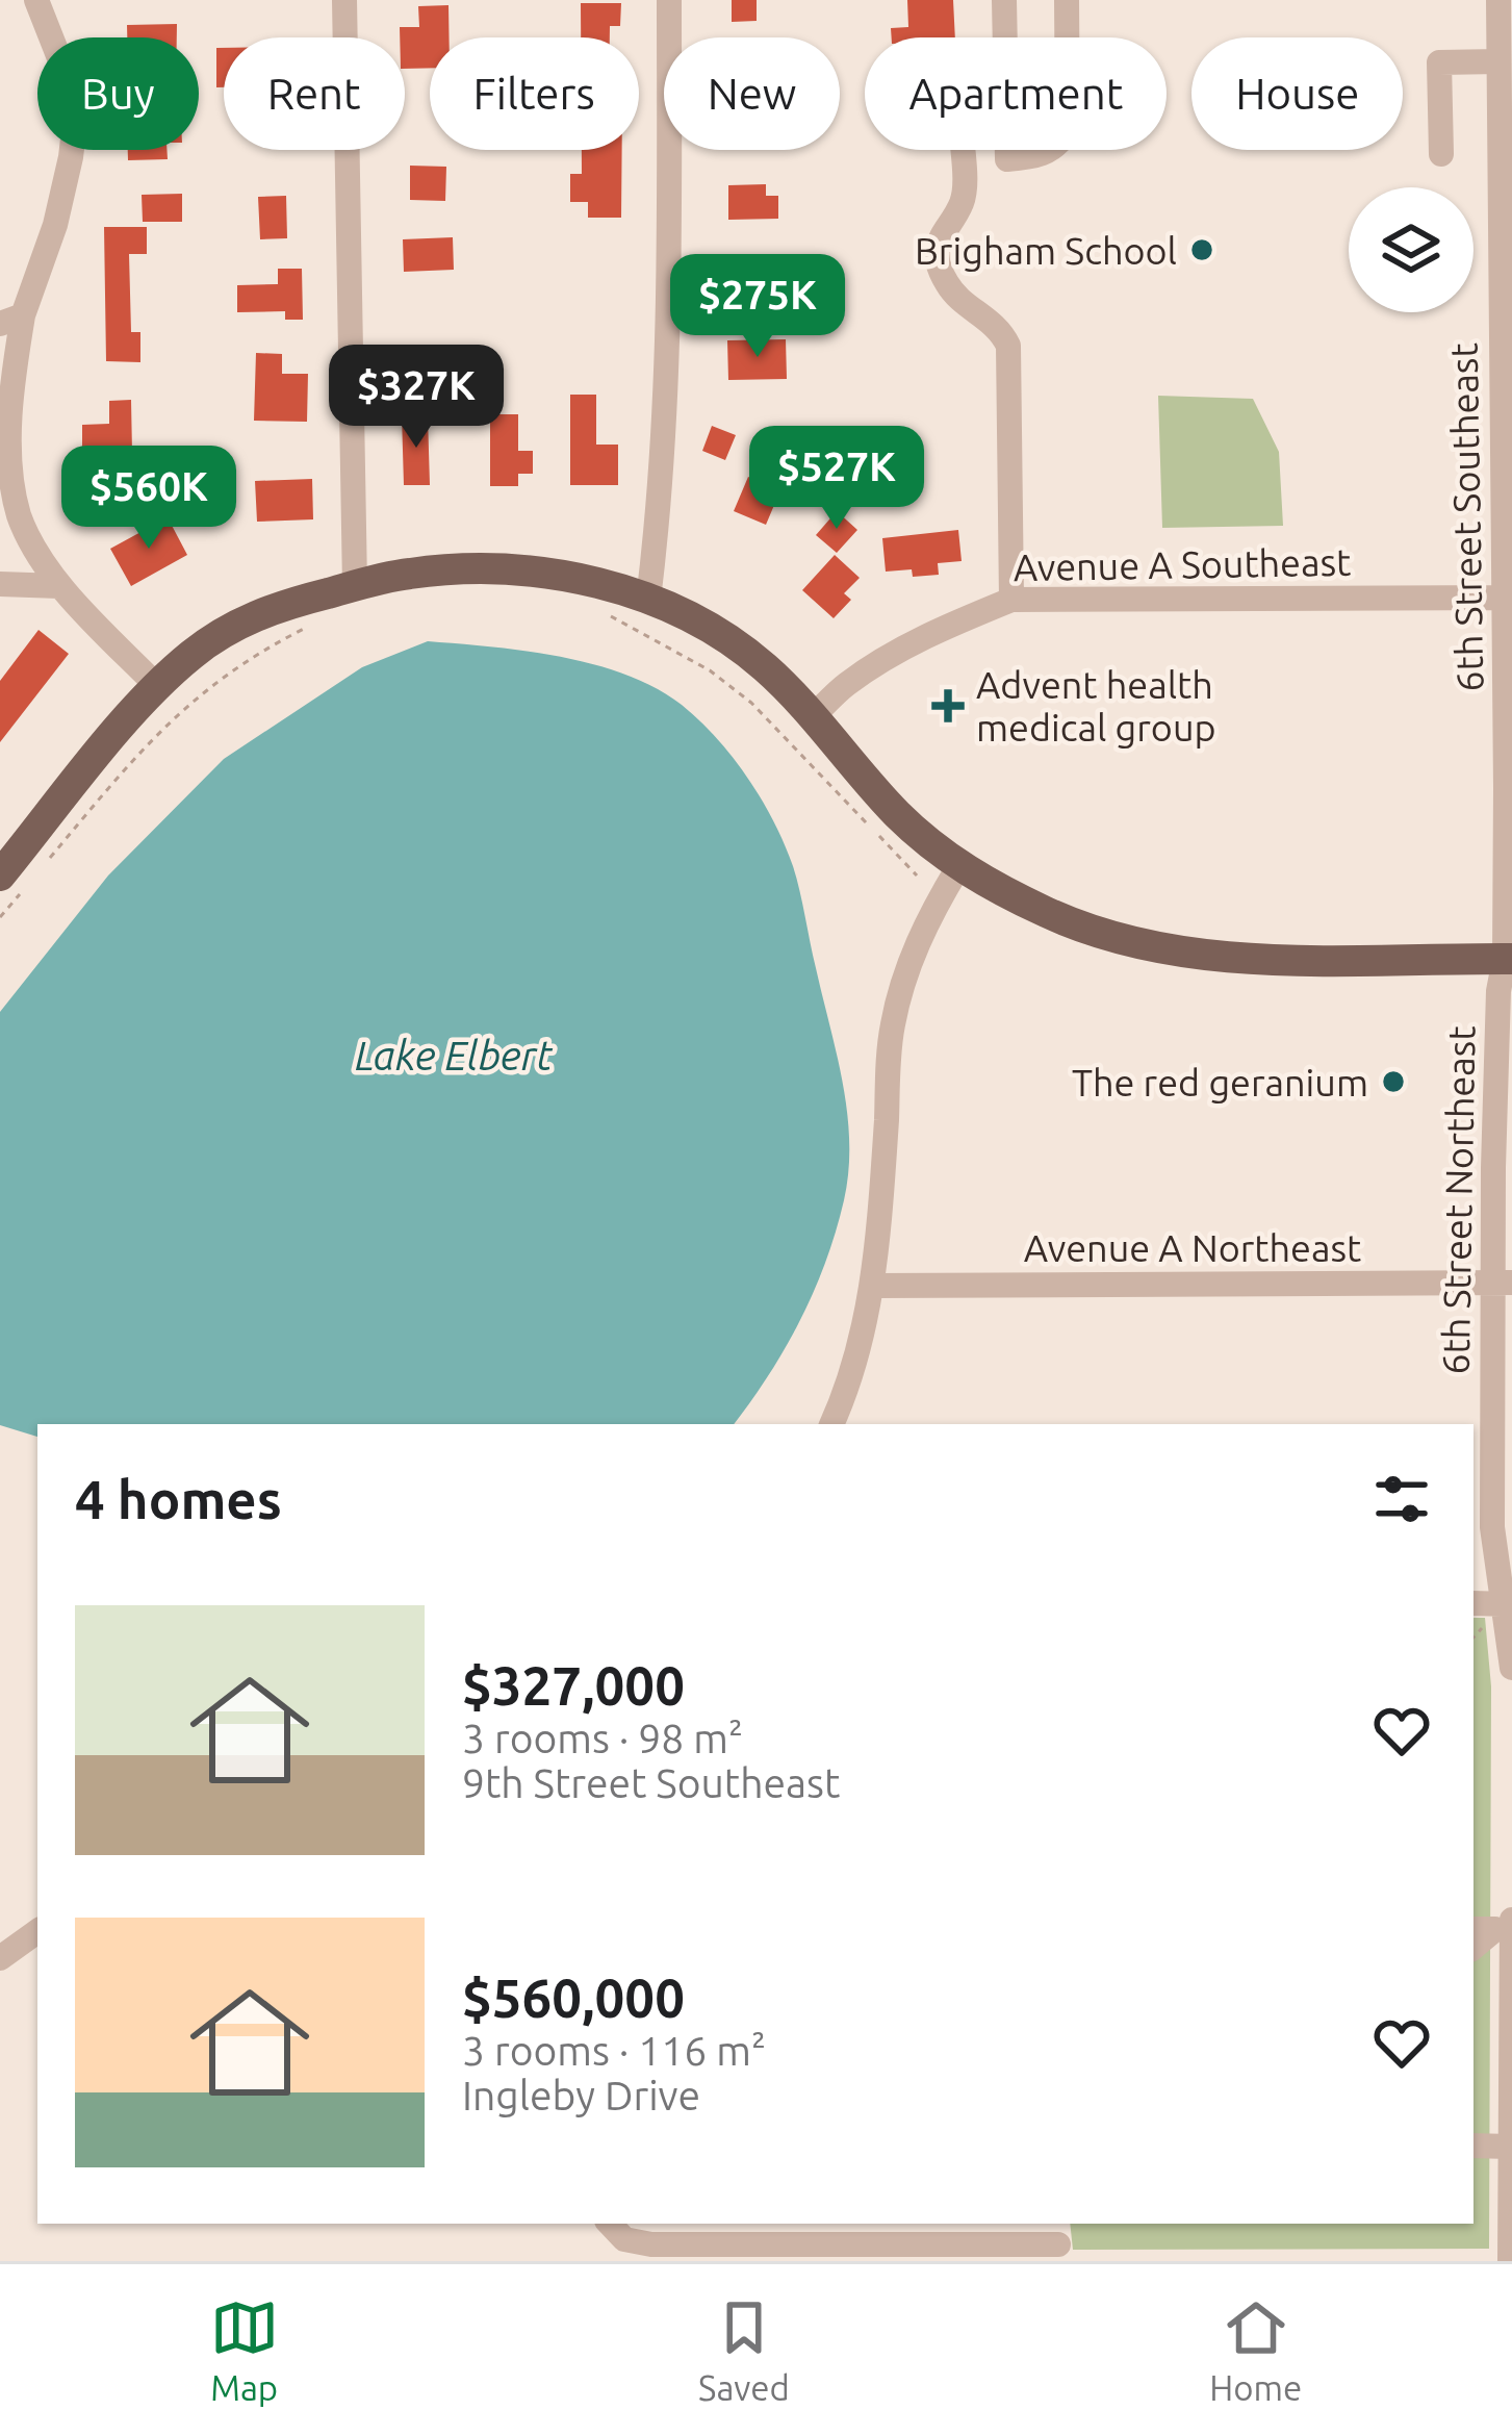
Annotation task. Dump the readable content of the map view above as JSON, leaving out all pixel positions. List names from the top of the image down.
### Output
{
  "streets": {
    "street": [
      "6th Street Southeast",
      "Avenue A Southeast",
      "6th Street Northeast",
      "Avenue A Northeast"
    ]
  },
  "crossings": [
    ["6th Street Southeast", "Avenue A Southeast"],
    ["6th Street Southeast", "6th Street Northeast"],
    ["6th Street Northeast", "Avenue A Northeast"]
  ],
  "water": ["Lake Elbert"],
  "places": {
    "other": ["Brigham School", "The red geranium"],
    "health": ["Advent health medical group"]
  },
  "page": {
    "chip": [
      "Buy",
      "Rent",
      "Filters",
      "New",
      "Apartment",
      "House"
    ],
    "price": [
      "$275K",
      "$327K",
      "$527K",
      "$560K"
    ],
    "heading": "4 homes",
    "list": [
      {
        "name": "$327,000",
        "note": "3 rooms · 98 m² · 9th Street Southeast"
      },
      {
        "name": "$560,000",
        "note": "3 rooms · 116 m² · Ingleby Drive"
      }
    ],
    "tabs": ["Map", "Saved", "Home"]
  }
}
